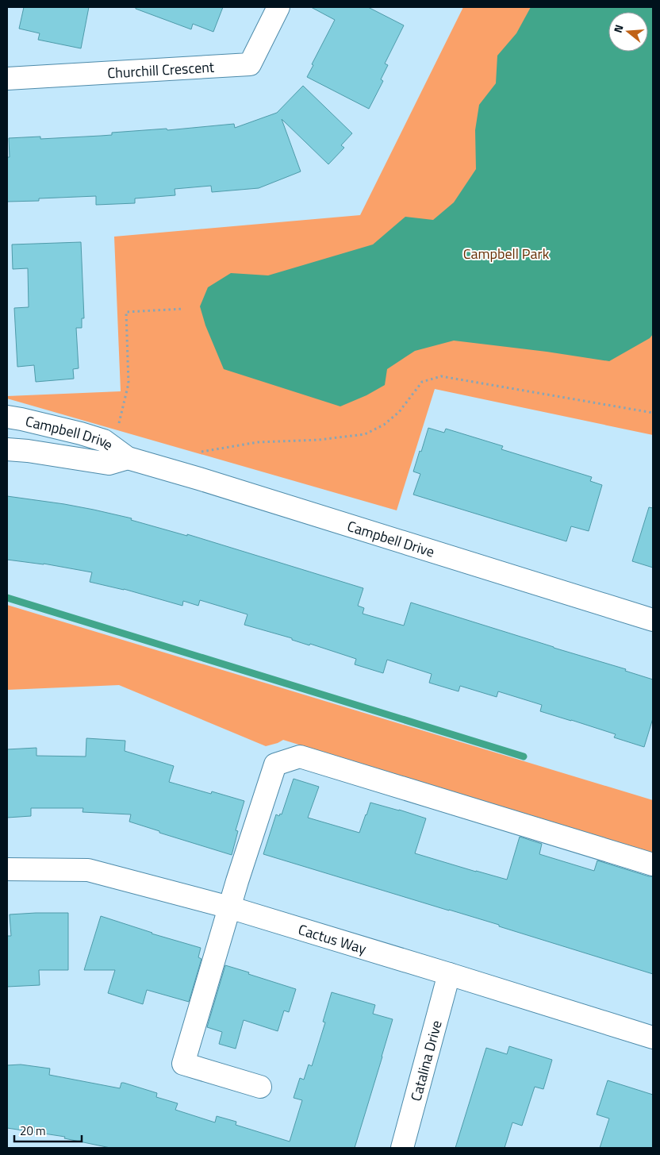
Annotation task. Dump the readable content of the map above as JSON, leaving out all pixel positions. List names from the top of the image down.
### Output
{
  "streets": {
    "street": [
      "Churchill Crescent",
      "Campbell Drive",
      "Cactus Way",
      "Catalina Drive"
    ]
  },
  "crossings": [
    ["Cactus Way", "Catalina Drive"]
  ],
  "parks": ["Campbell Park"],
  "scale_bar": "20 m",
  "north": "left"
}
